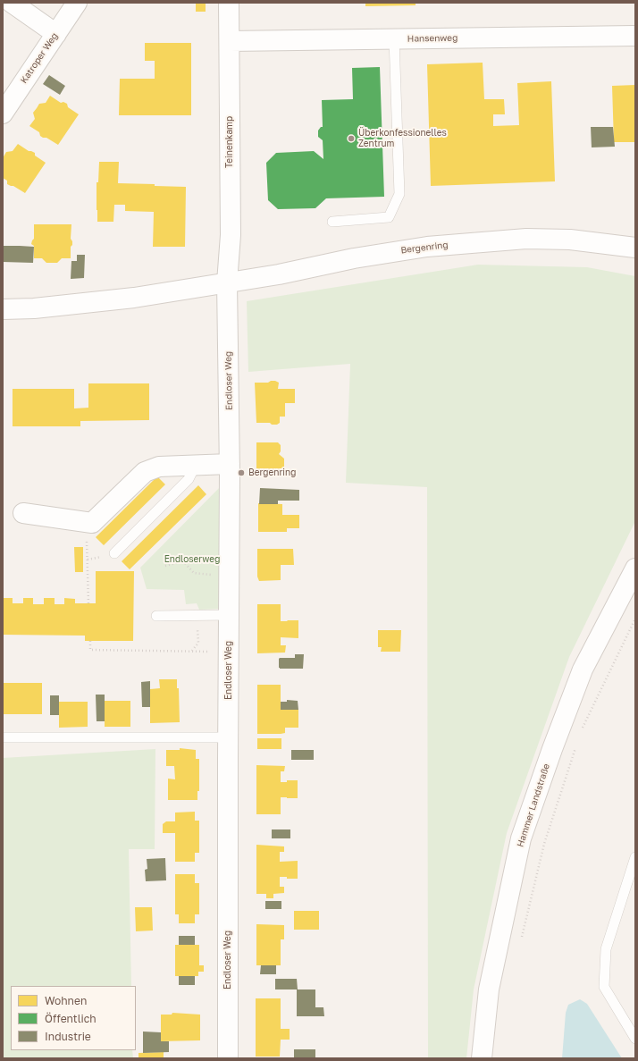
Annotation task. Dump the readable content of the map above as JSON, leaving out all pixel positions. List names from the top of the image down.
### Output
{
  "streets": {
    "street": [
      "Hansenweg",
      "Katroper Weg",
      "Teinenkamp",
      "Bergenring",
      "Endloser Weg",
      "Hammer Landstraße"
    ]
  },
  "crossings": [
    ["Hansenweg", "Teinenkamp"],
    ["Teinenkamp", "Bergenring"],
    ["Teinenkamp", "Endloser Weg"],
    ["Bergenring", "Endloser Weg"]
  ],
  "parks": ["Endloserweg"],
  "places": ["Überkonfessionelles Zentrum", "Bergenring"],
  "legend": ["Wohnen", "Öffentlich", "Industrie"]
}
